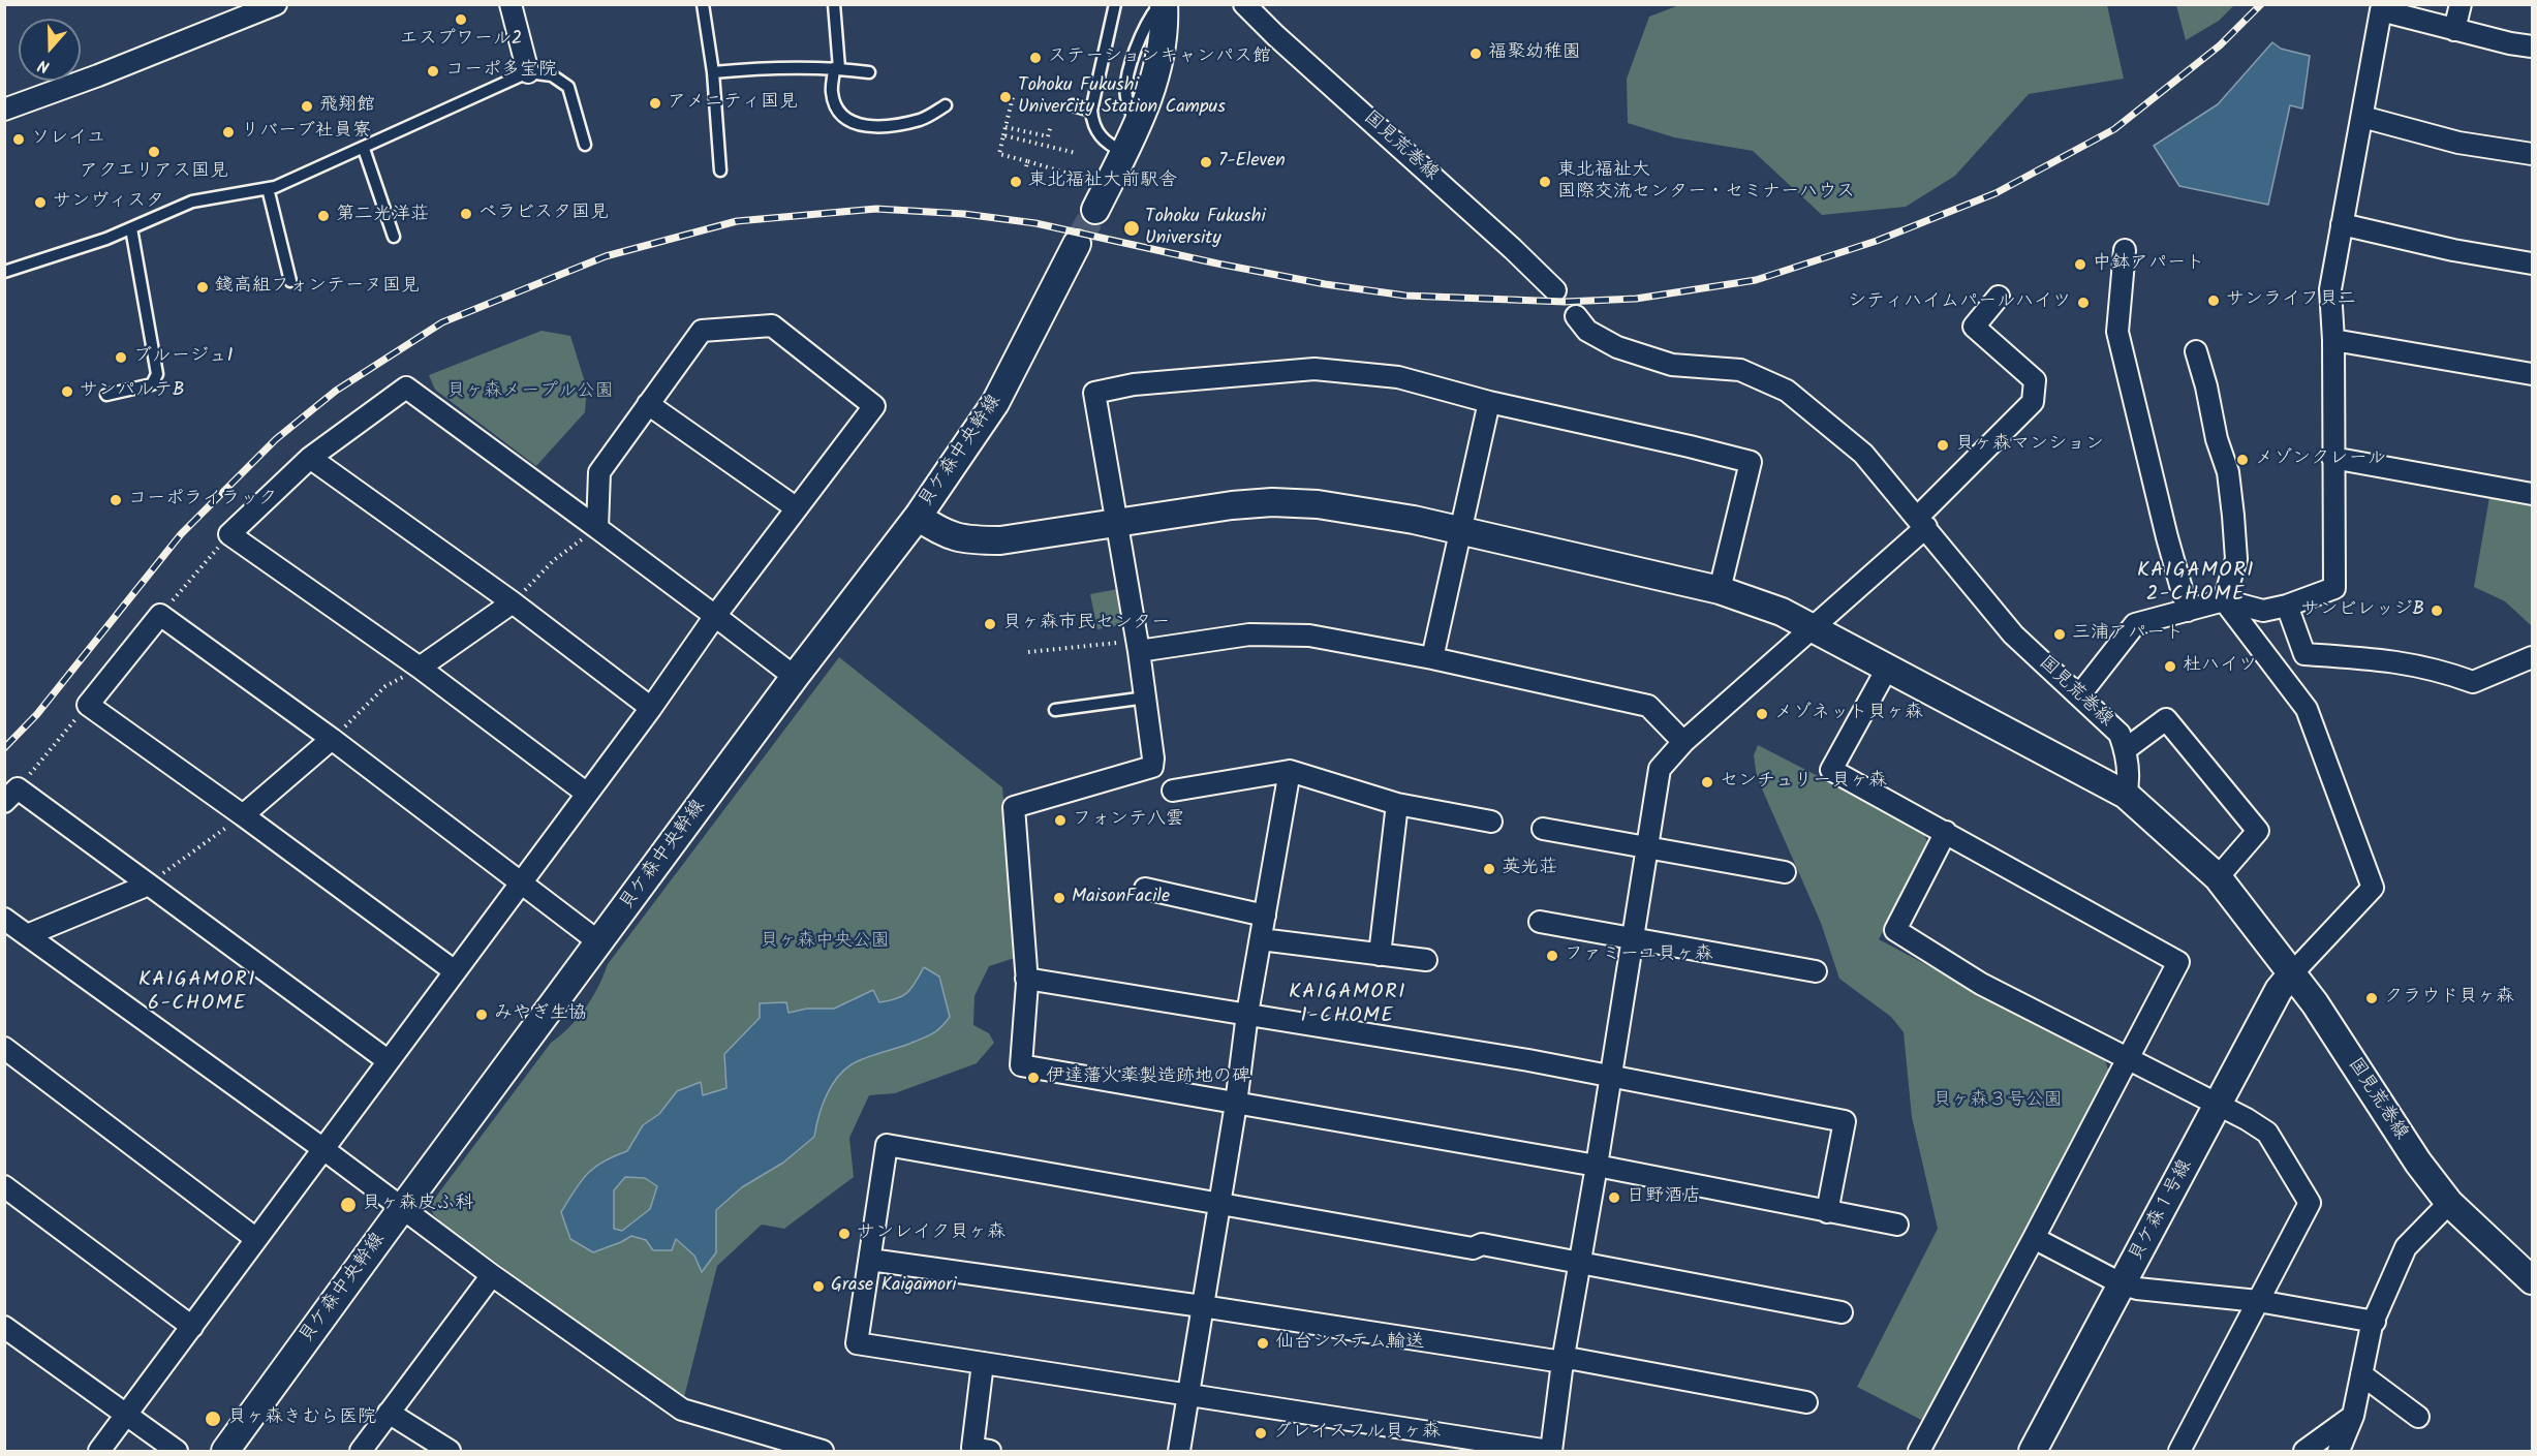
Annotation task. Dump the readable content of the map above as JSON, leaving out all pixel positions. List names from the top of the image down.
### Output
{
  "streets": {
    "street": ["国見荒巻線", "貝ケ森中央幹線", "貝ケ森１号線"]
  },
  "crossings": [
    ["国見荒巻線", "貝ケ森１号線"]
  ],
  "districts": ["KAIGAMORI 2-CHOME", "KAIGAMORI 6-CHOME", "KAIGAMORI 1-CHOME"],
  "parks": ["貝ヶ森メープル公園", "貝ヶ森中央公園", "貝ヶ森３号公園"],
  "places": [
    "エスプワール2",
    "福聚幼稚園",
    "ステーションキャンパス館",
    "コーポ多宝院",
    "Tohoku Fukushi Univercity Station Campus",
    "アメニティ国見",
    "飛翔館",
    "リバーブ社員寮",
    "ソレイユ",
    "アクエリアス国見",
    "7-Eleven",
    "東北福祉大前駅舎",
    "東北福祉大 国際交流センター・セミナーハウス",
    "サンヴィスタ",
    "ベラビスタ国見",
    "第二光洋荘",
    "Tohoku Fukushi University",
    "中鉢アパート",
    "錢高組フォンテーヌ国見",
    "サンライフ貝二",
    "シティハイムパールハイツ",
    "ブルージュ1",
    "サンパルテB",
    "貝ヶ森マンション",
    "メゾンクレール",
    "コーポライラック",
    "サンビレッジB",
    "貝ヶ森市民センター",
    "三浦アパート",
    "杜ハイツ",
    "メゾネット貝ヶ森",
    "センチュリー貝ヶ森",
    "フォンテ八雲",
    "英光荘",
    "MaisonFacile",
    "ファミーユ貝ヶ森",
    "クラウド貝ヶ森",
    "みやぎ生協",
    "伊達藩火薬製造跡地の碑",
    "日野酒店",
    "貝ヶ森皮ふ科",
    "サンレイク貝ヶ森",
    "Grase Kaigamori",
    "仙台システム輸送",
    "貝ヶ森きむら医院",
    "グレイスフル貝ヶ森"
  ],
  "north": "bottom"
}
